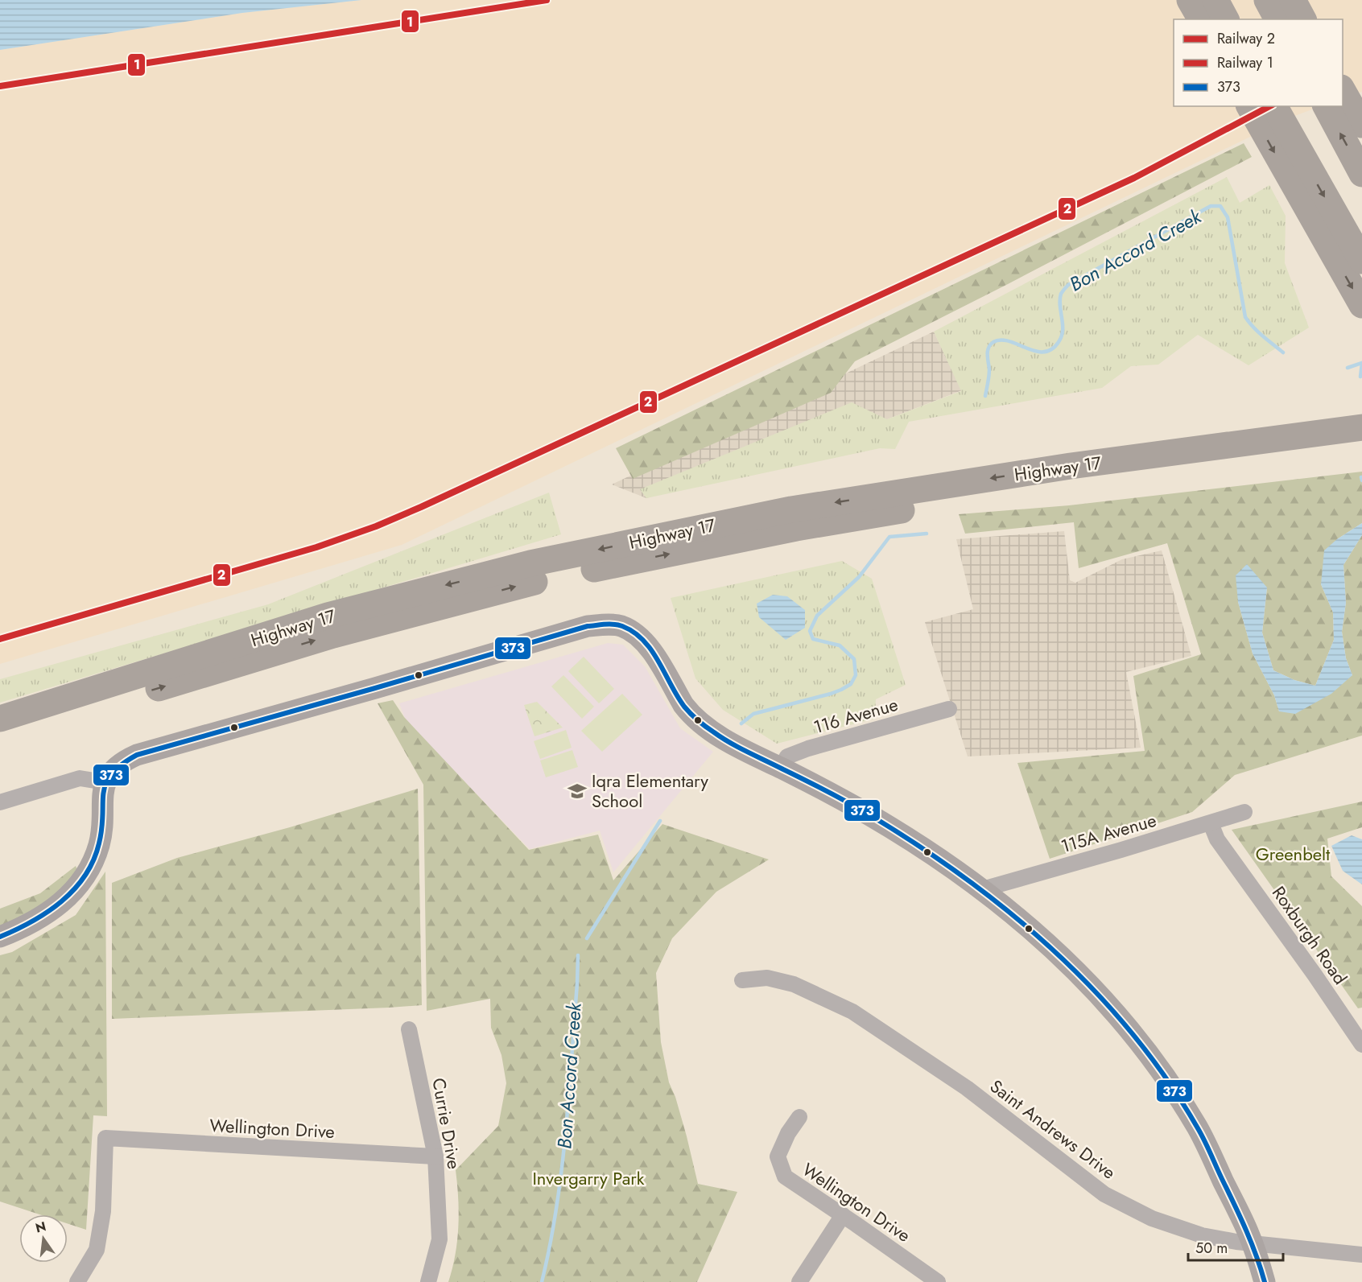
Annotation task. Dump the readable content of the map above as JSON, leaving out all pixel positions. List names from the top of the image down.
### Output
{
  "streets": {
    "highway": ["Highway 17"],
    "street": [
      "116 Avenue",
      "115A Avenue",
      "Roxburgh Road",
      "Currie Drive",
      "Wellington Drive",
      "Saint Andrews Drive"
    ]
  },
  "crossings": [
    ["115A Avenue", "Roxburgh Road"],
    ["Currie Drive", "Wellington Drive"]
  ],
  "water": ["Bon Accord Creek"],
  "parks": ["Greenbelt", "Invergarry Park"],
  "places": {
    "school or university": ["Iqra Elementary School"]
  },
  "lines": ["rail line 1", "rail line 2", "transit line 373"],
  "legend": ["Railway 2", "Railway 1", "373"],
  "scale_bar": "50 m",
  "north": "top"
}
